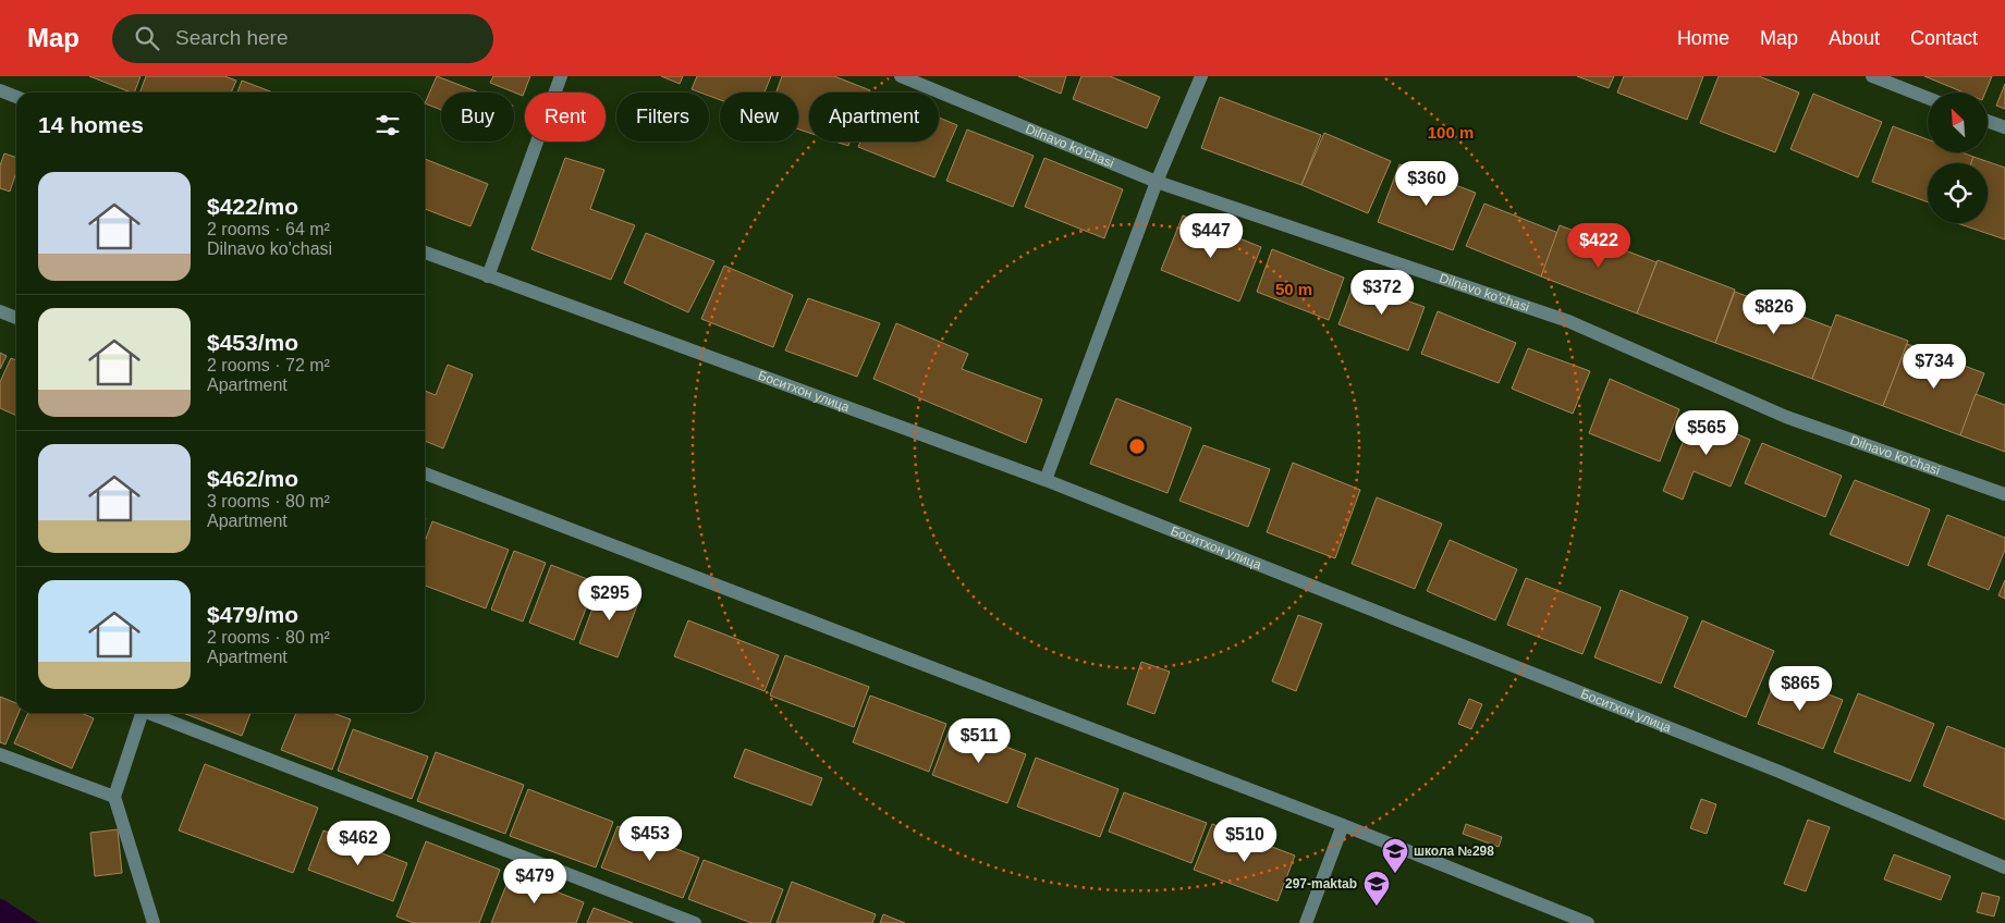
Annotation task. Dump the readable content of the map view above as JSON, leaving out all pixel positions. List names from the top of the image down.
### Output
{
  "streets": {
    "street": ["Dilnavo ko'chasi", "Боситхон улица"]
  },
  "places": {
    "school or university": ["школа №298", "297-maktab"]
  },
  "north": "top left",
  "page": {
    "header": "Map",
    "search": "Search here",
    "nav": [
      "Home",
      "Map",
      "About",
      "Contact"
    ],
    "chip": [
      "Buy",
      "Rent",
      "Filters",
      "New",
      "Apartment"
    ],
    "heading": "14 homes",
    "list": [
      {
        "name": "$422/mo",
        "note": "2 rooms · 64 m² · Dilnavo ko'chasi"
      },
      {
        "name": "$453/mo",
        "note": "2 rooms · 72 m² · Apartment"
      },
      {
        "name": "$462/mo",
        "note": "3 rooms · 80 m² · Apartment"
      },
      {
        "name": "$479/mo",
        "note": "2 rooms · 80 m² · Apartment"
      }
    ],
    "price": [
      "$360",
      "$447",
      "$422",
      "$372",
      "$826",
      "$734",
      "$565",
      "$295",
      "$865",
      "$511",
      "$453",
      "$510",
      "$462",
      "$479"
    ]
  },
  "rings": ["100 m", "50 m"]
}
